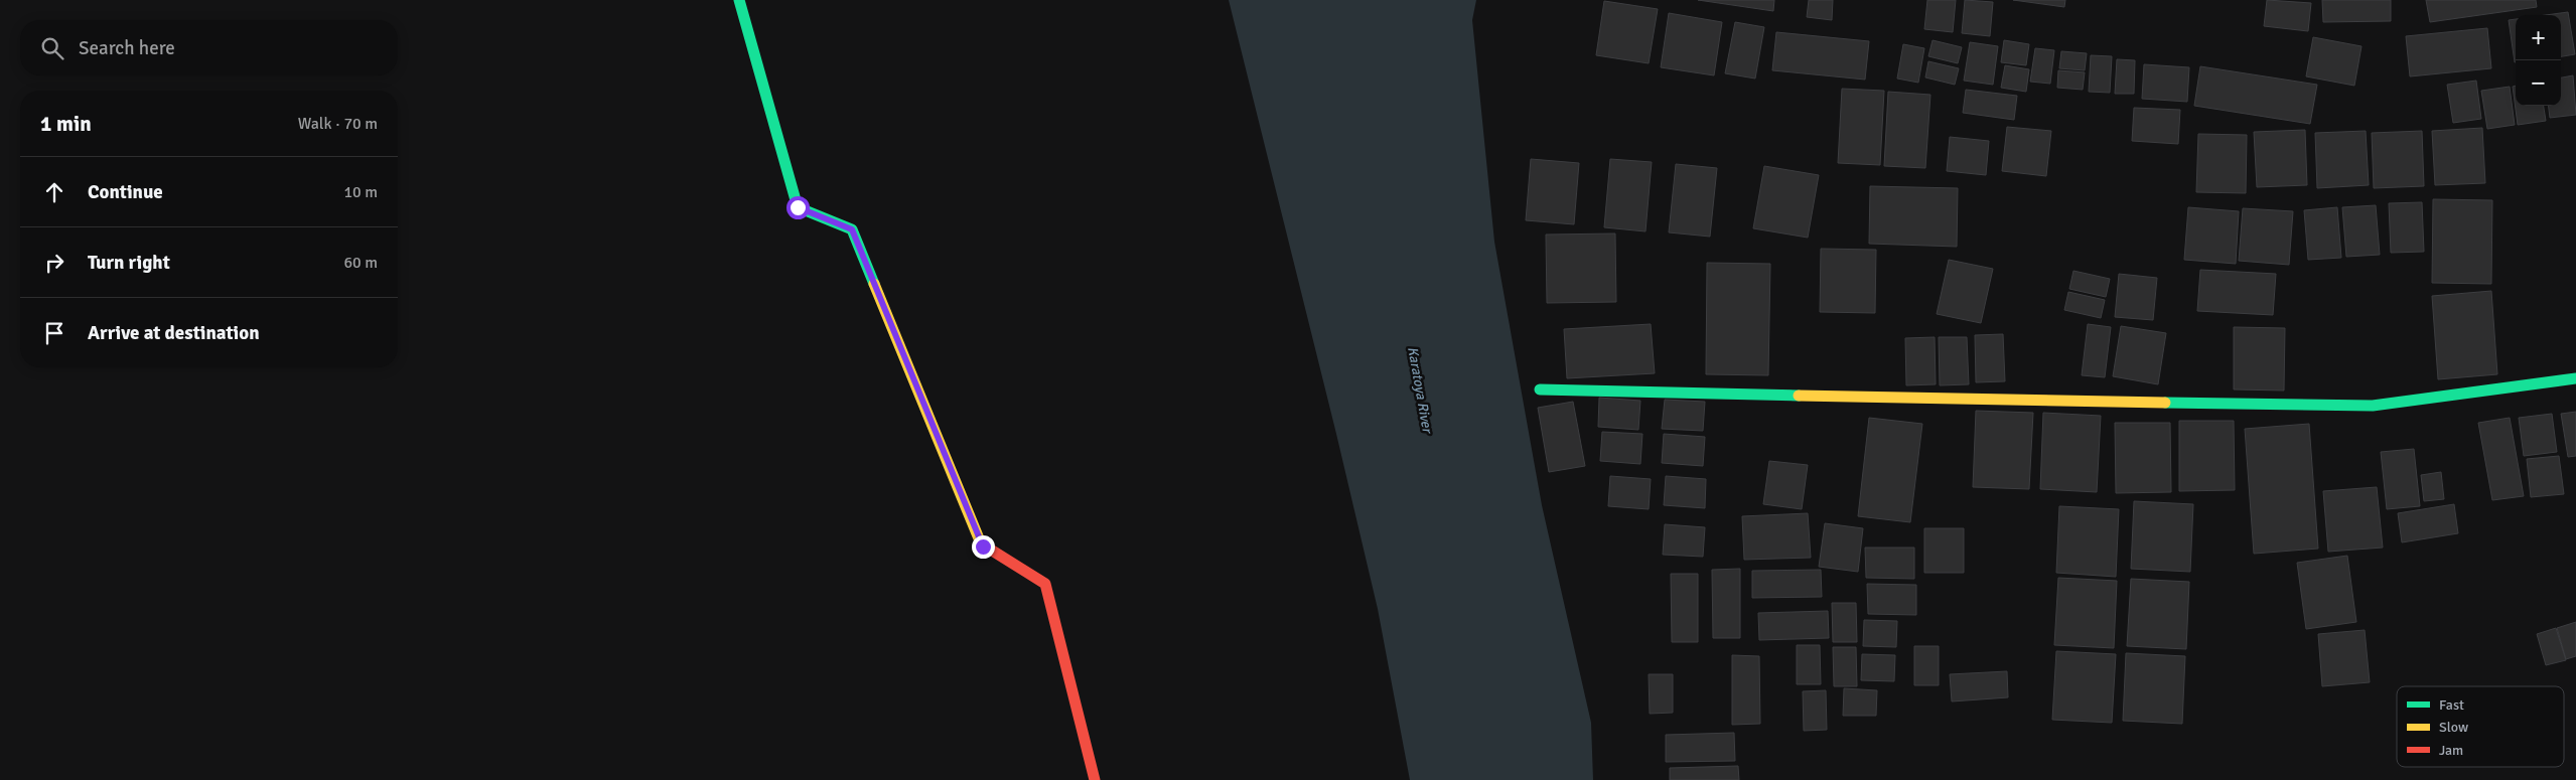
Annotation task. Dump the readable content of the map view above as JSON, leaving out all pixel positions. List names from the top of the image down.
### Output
{
  "water": ["Karatoya River"],
  "legend": ["Fast", "Slow", "Jam"],
  "page": {
    "map_buttons": ["+", "−"],
    "search": "Search here",
    "heading": ["1 min", "Walk · 70 m"],
    "list": [
      ["Continue", "10 m"],
      ["Turn right", "60 m"],
      "Arrive at destination"
    ]
  }
}
